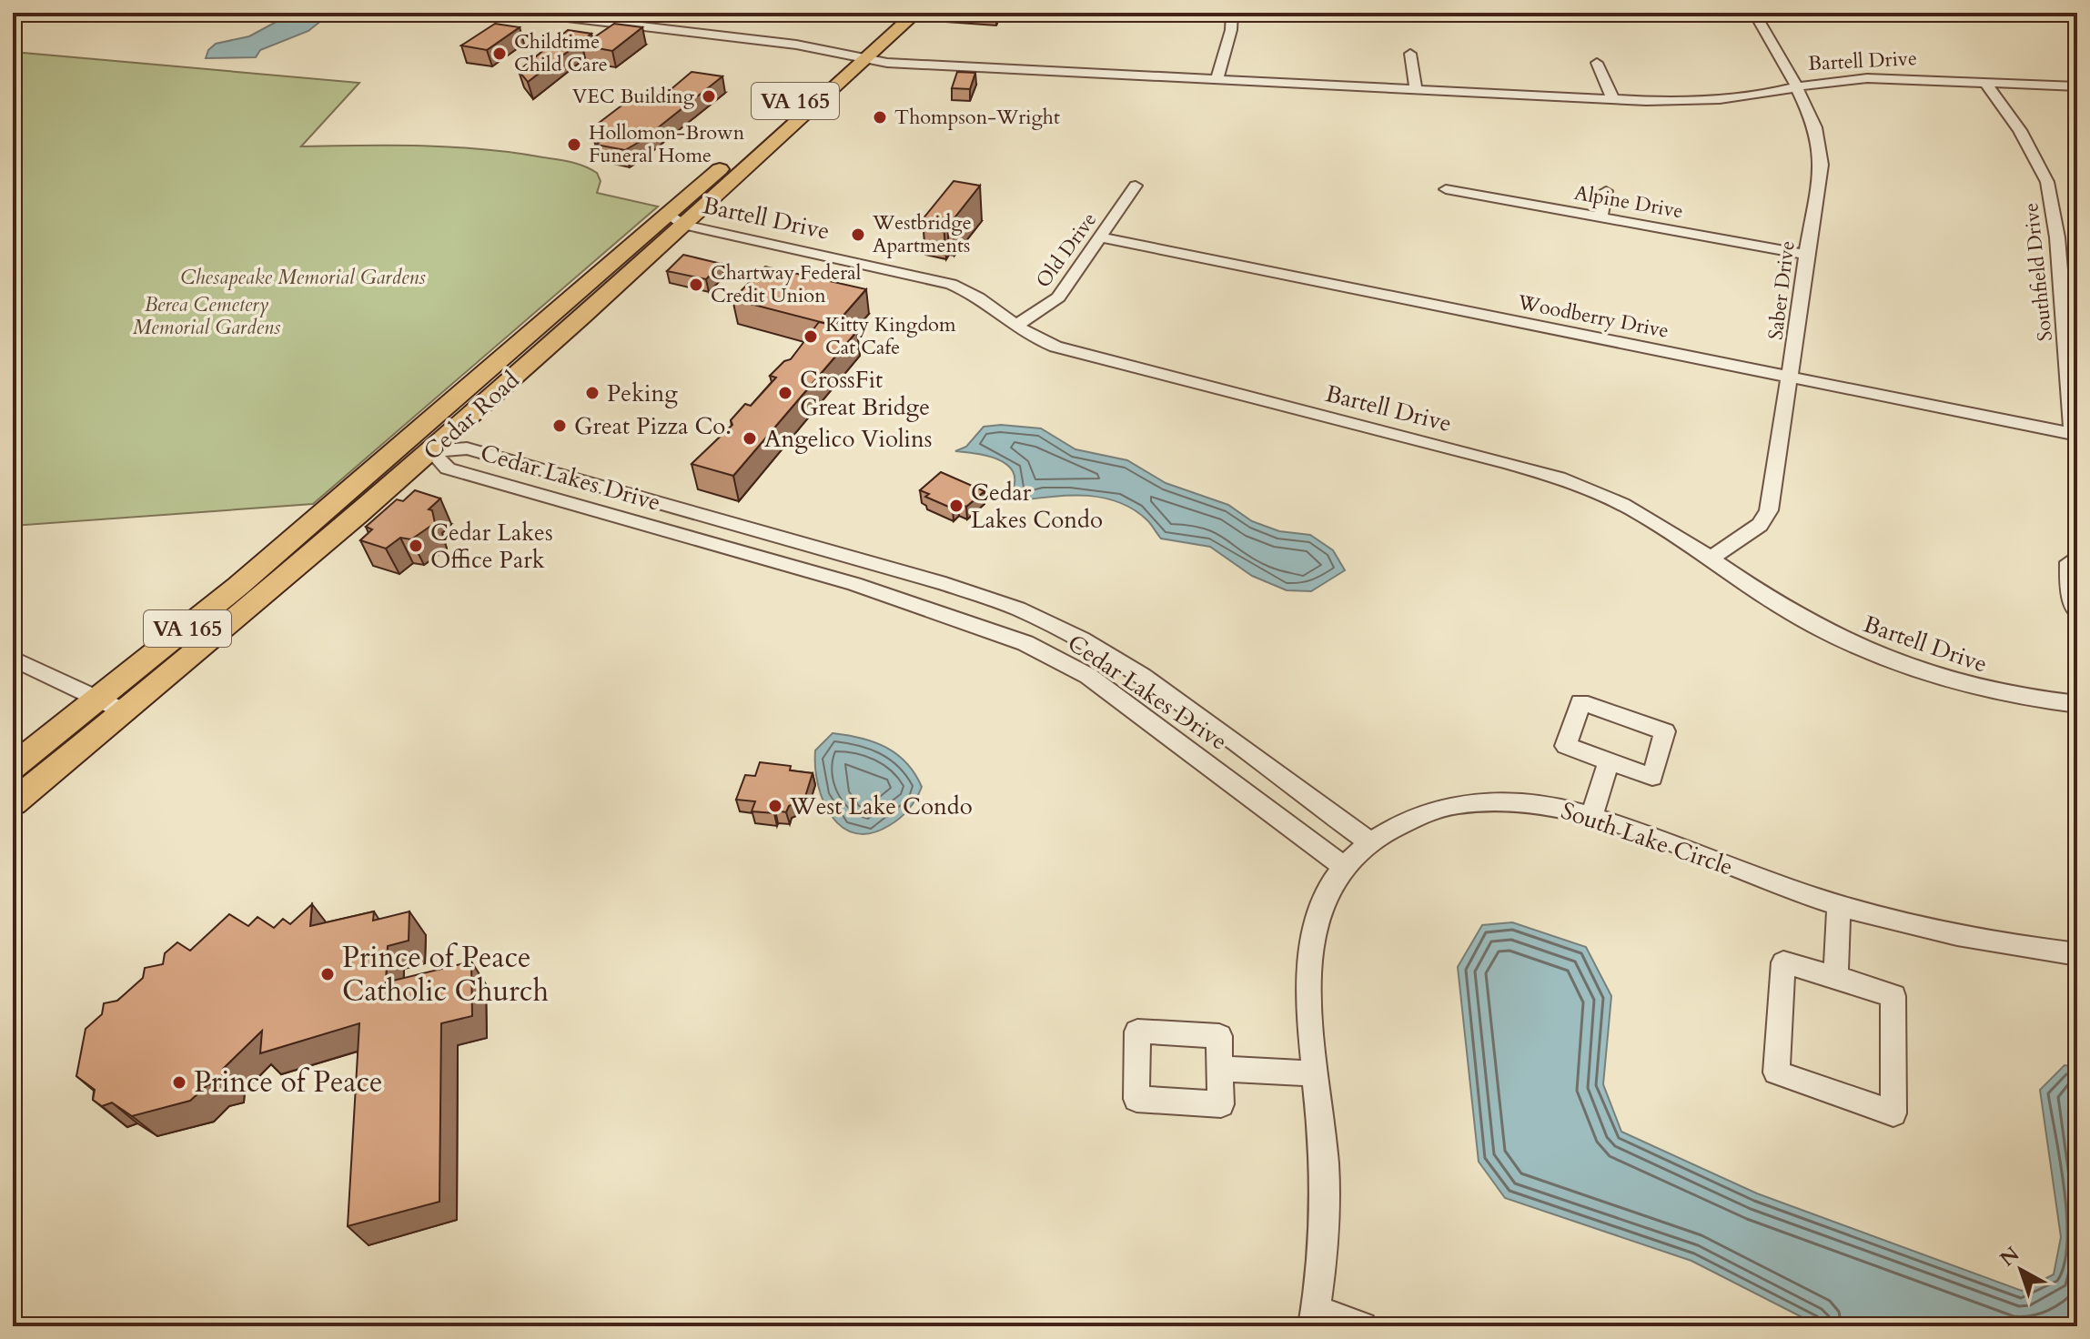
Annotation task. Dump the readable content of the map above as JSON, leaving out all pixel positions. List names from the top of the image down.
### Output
{
  "streets": {
    "main road": ["VA 165", "Cedar Road"],
    "street": [
      "Bartell Drive",
      "Alpine Drive",
      "Old Drive",
      "Southfield Drive",
      "Saber Drive",
      "Woodberry Drive",
      "Cedar Lakes Drive",
      "South Lake Circle"
    ]
  },
  "crossings": [
    ["Bartell Drive", "Old Drive"],
    ["Bartell Drive", "Southfield Drive"],
    ["Bartell Drive", "Saber Drive"],
    ["Bartell Drive", "Cedar Road"],
    ["Alpine Drive", "Saber Drive"],
    ["Old Drive", "Woodberry Drive"],
    ["Southfield Drive", "Woodberry Drive"],
    ["Saber Drive", "Woodberry Drive"],
    ["Cedar Road", "Cedar Lakes Drive"],
    ["Cedar Lakes Drive", "South Lake Circle"]
  ],
  "parks": ["Chesapeake Memorial Gardens", "Berea Cemetery Memorial Gardens"],
  "places": [
    "Childtime Child Care",
    "VEC Building",
    "Thompson-Wright",
    "Hollomon-Brown Funeral Home",
    "Westbridge Apartments",
    "Chartway Federal Credit Union",
    "Kitty Kingdom Cat Cafe",
    "Peking",
    "CrossFit Great Bridge",
    "Great Pizza Co.",
    "Angelico Violins",
    "Cedar Lakes Condo",
    "Cedar Lakes Office Park",
    "West Lake Condo",
    "Prince of Peace Catholic Church",
    "Prince of Peace"
  ],
  "north": "top left"
}
